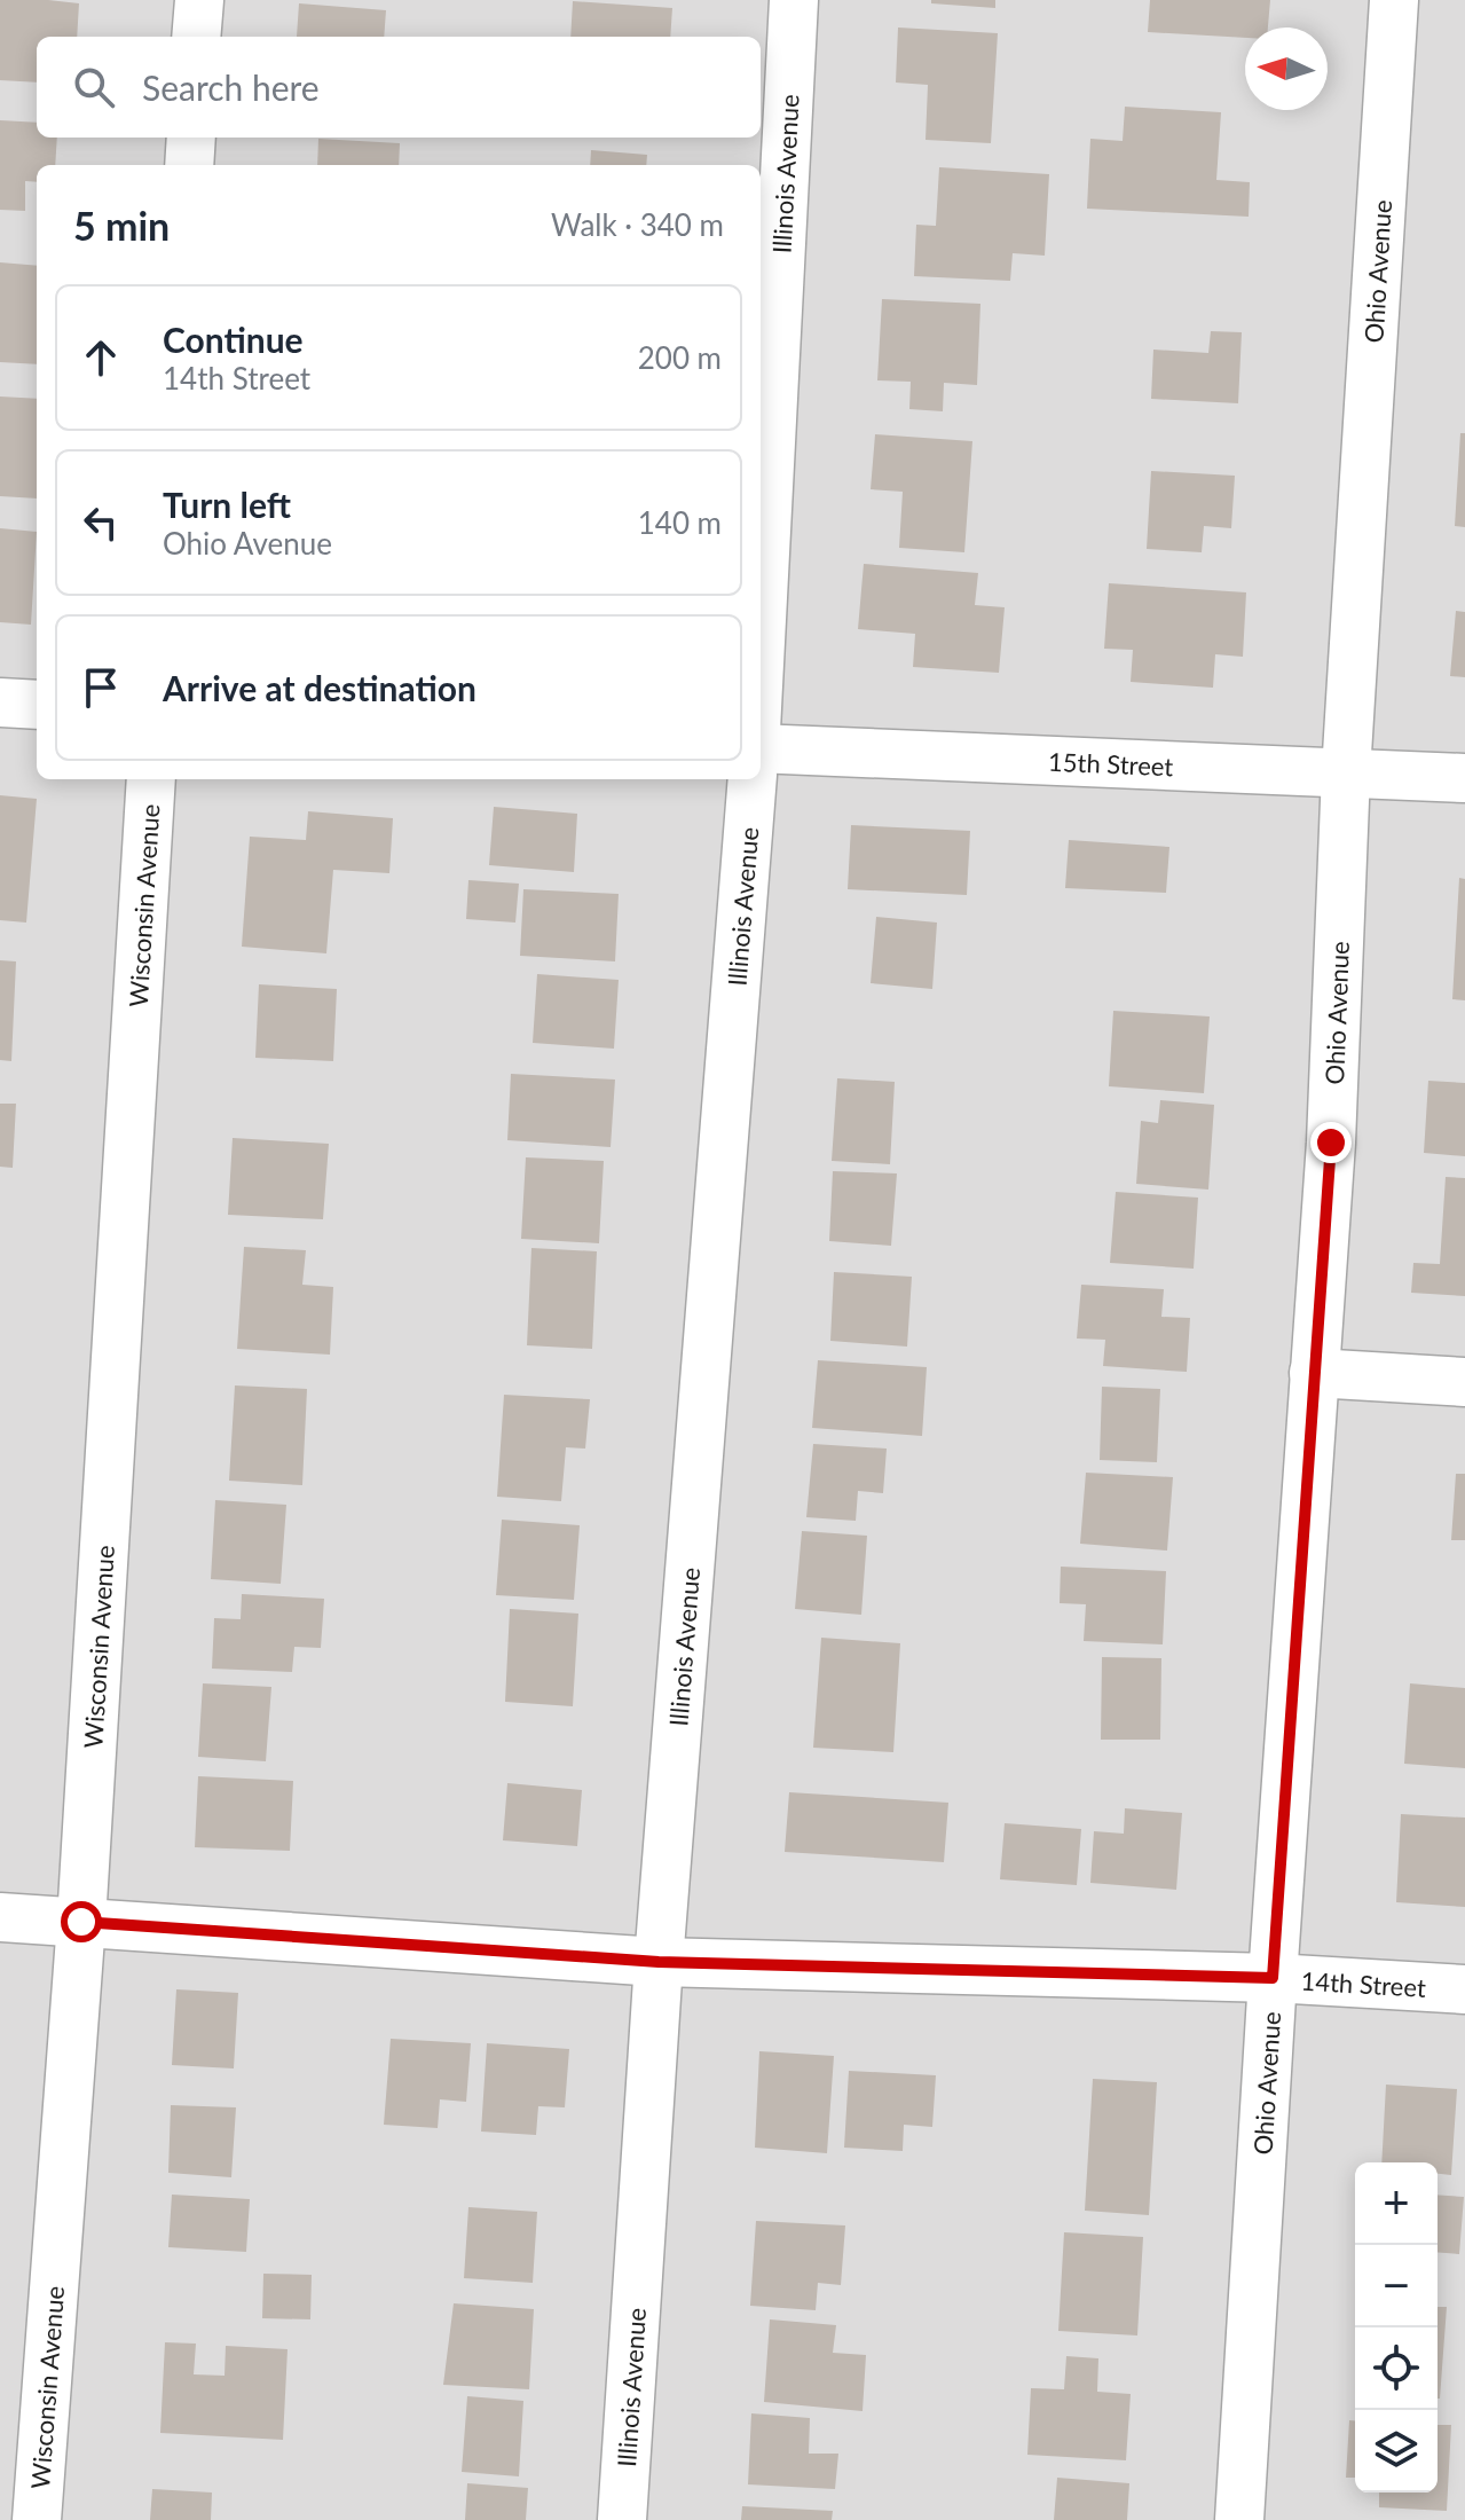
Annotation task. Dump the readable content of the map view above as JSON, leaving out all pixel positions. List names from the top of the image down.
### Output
{
  "streets": {
    "street": [
      "Illinois Avenue",
      "Ohio Avenue",
      "15th Street",
      "Wisconsin Avenue",
      "14th Street"
    ]
  },
  "crossings": [
    ["Illinois Avenue", "14th Street"],
    ["Ohio Avenue", "15th Street"],
    ["Ohio Avenue", "14th Street"],
    ["Wisconsin Avenue", "14th Street"]
  ],
  "north": "left",
  "page": {
    "search": "Search here",
    "heading": ["5 min", "Walk · 340 m"],
    "list": [
      ["Continue", "14th Street", "200 m"],
      ["Turn left", "Ohio Avenue", "140 m"],
      "Arrive at destination"
    ],
    "map_buttons": ["+", "−"]
  }
}
